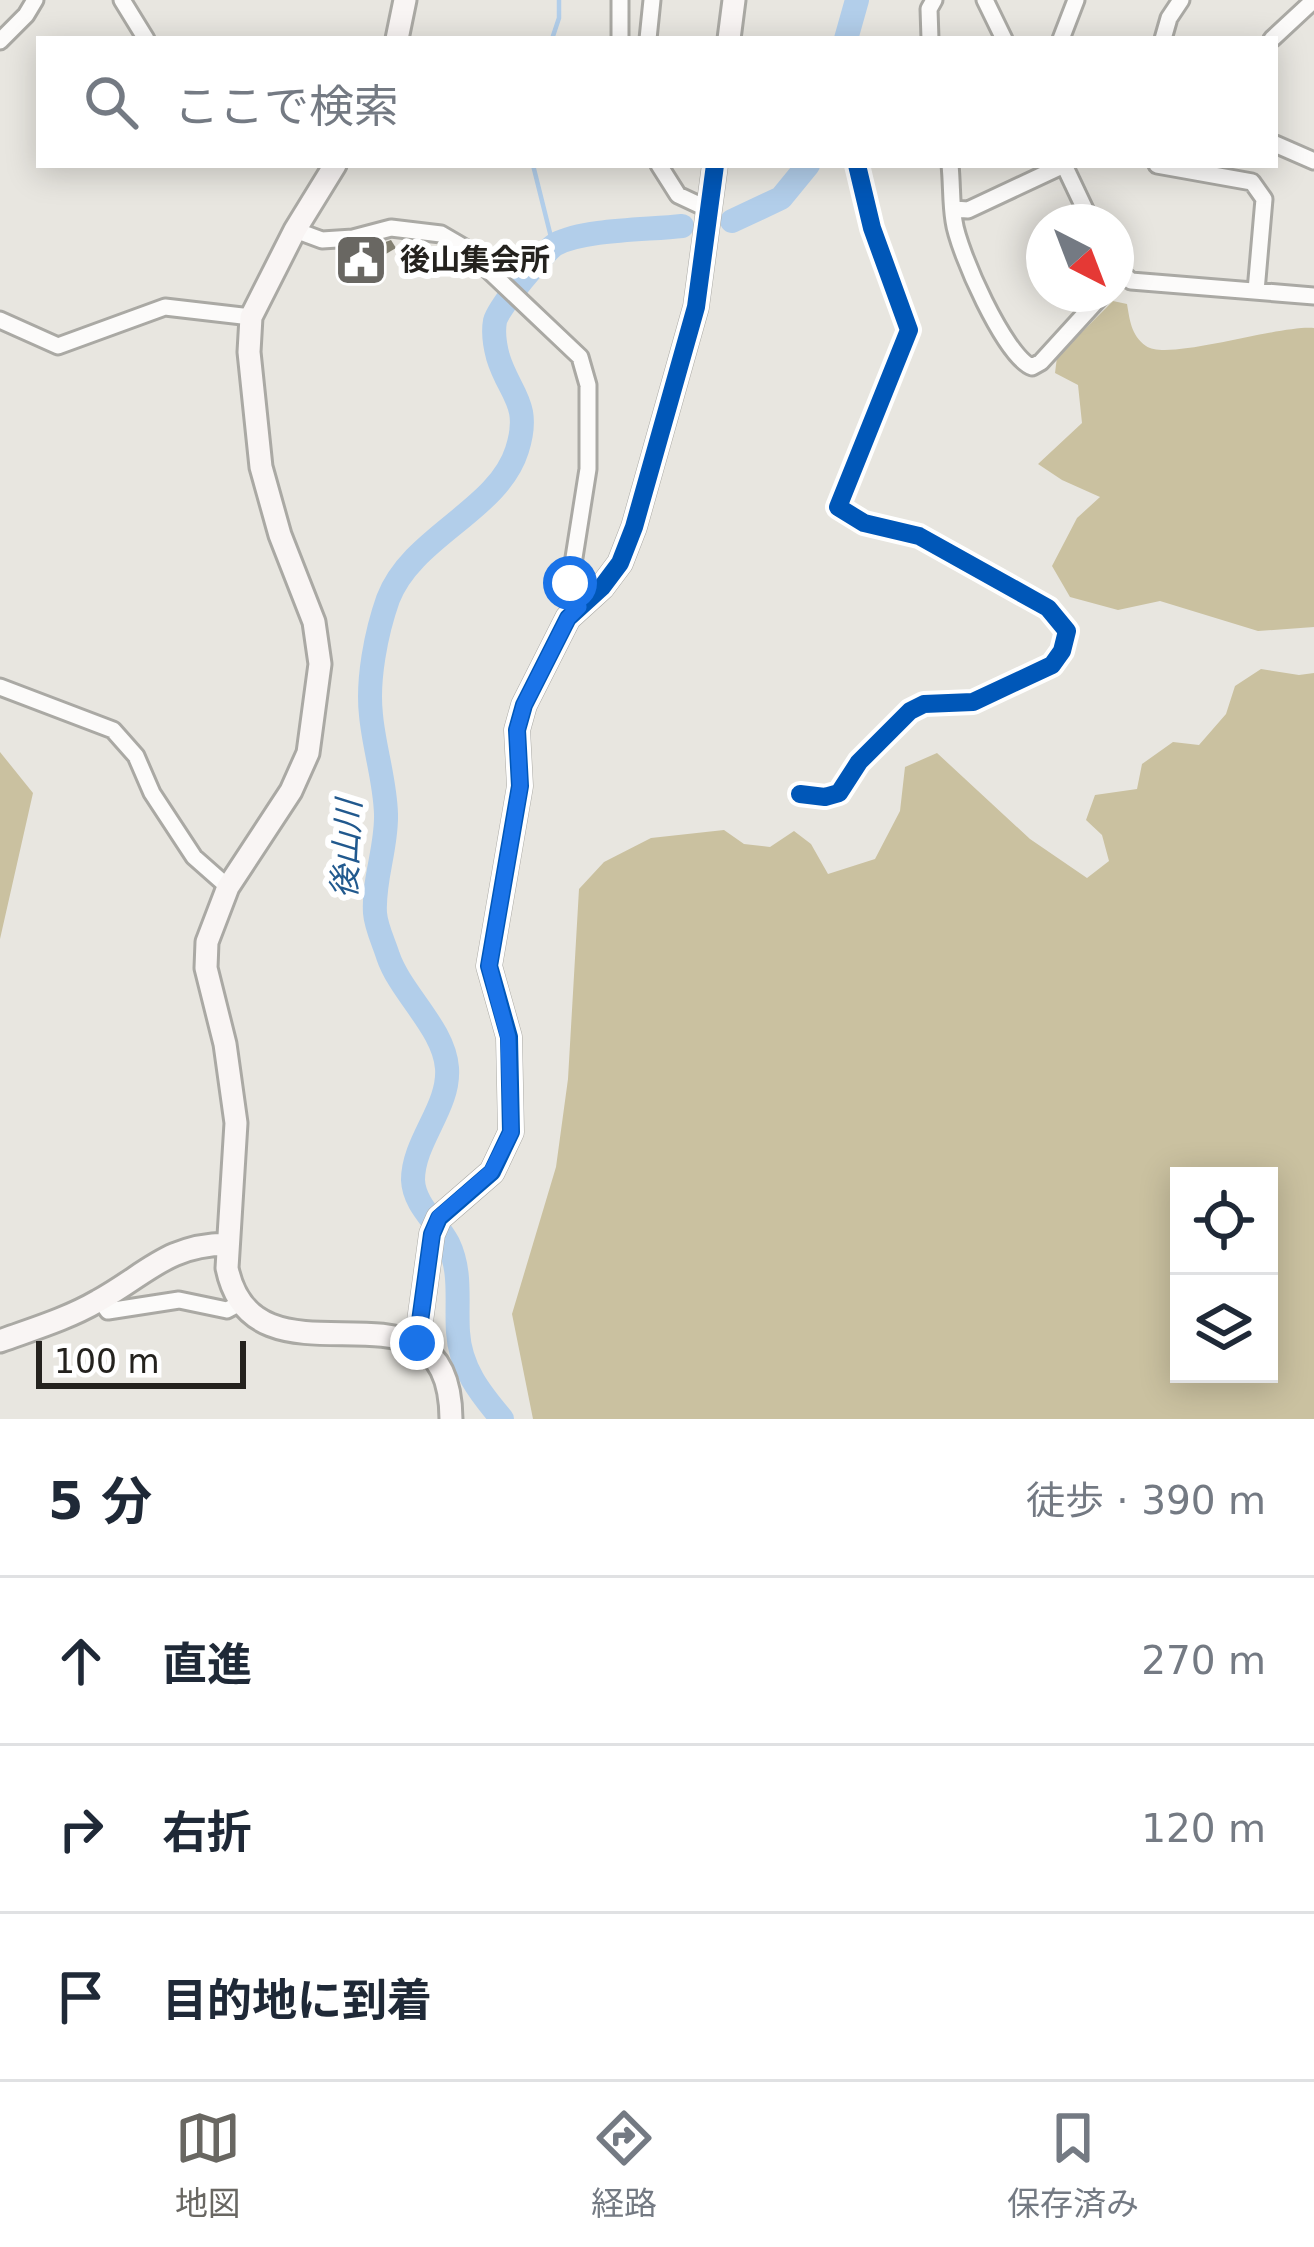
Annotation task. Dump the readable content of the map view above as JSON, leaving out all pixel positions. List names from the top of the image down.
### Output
{
  "water": ["後山川"],
  "places": {
    "public building": ["後山集会所"]
  },
  "scale_bar": "100 m",
  "north": "bottom right",
  "page": {
    "search": "ここで検索",
    "scale": "100 m",
    "heading": ["5 分", "徒歩 · 390 m"],
    "list": [
      ["直進", "270 m"],
      ["右折", "120 m"],
      "目的地に到着"
    ],
    "nav": ["地図", "経路", "保存済み"]
  }
}
